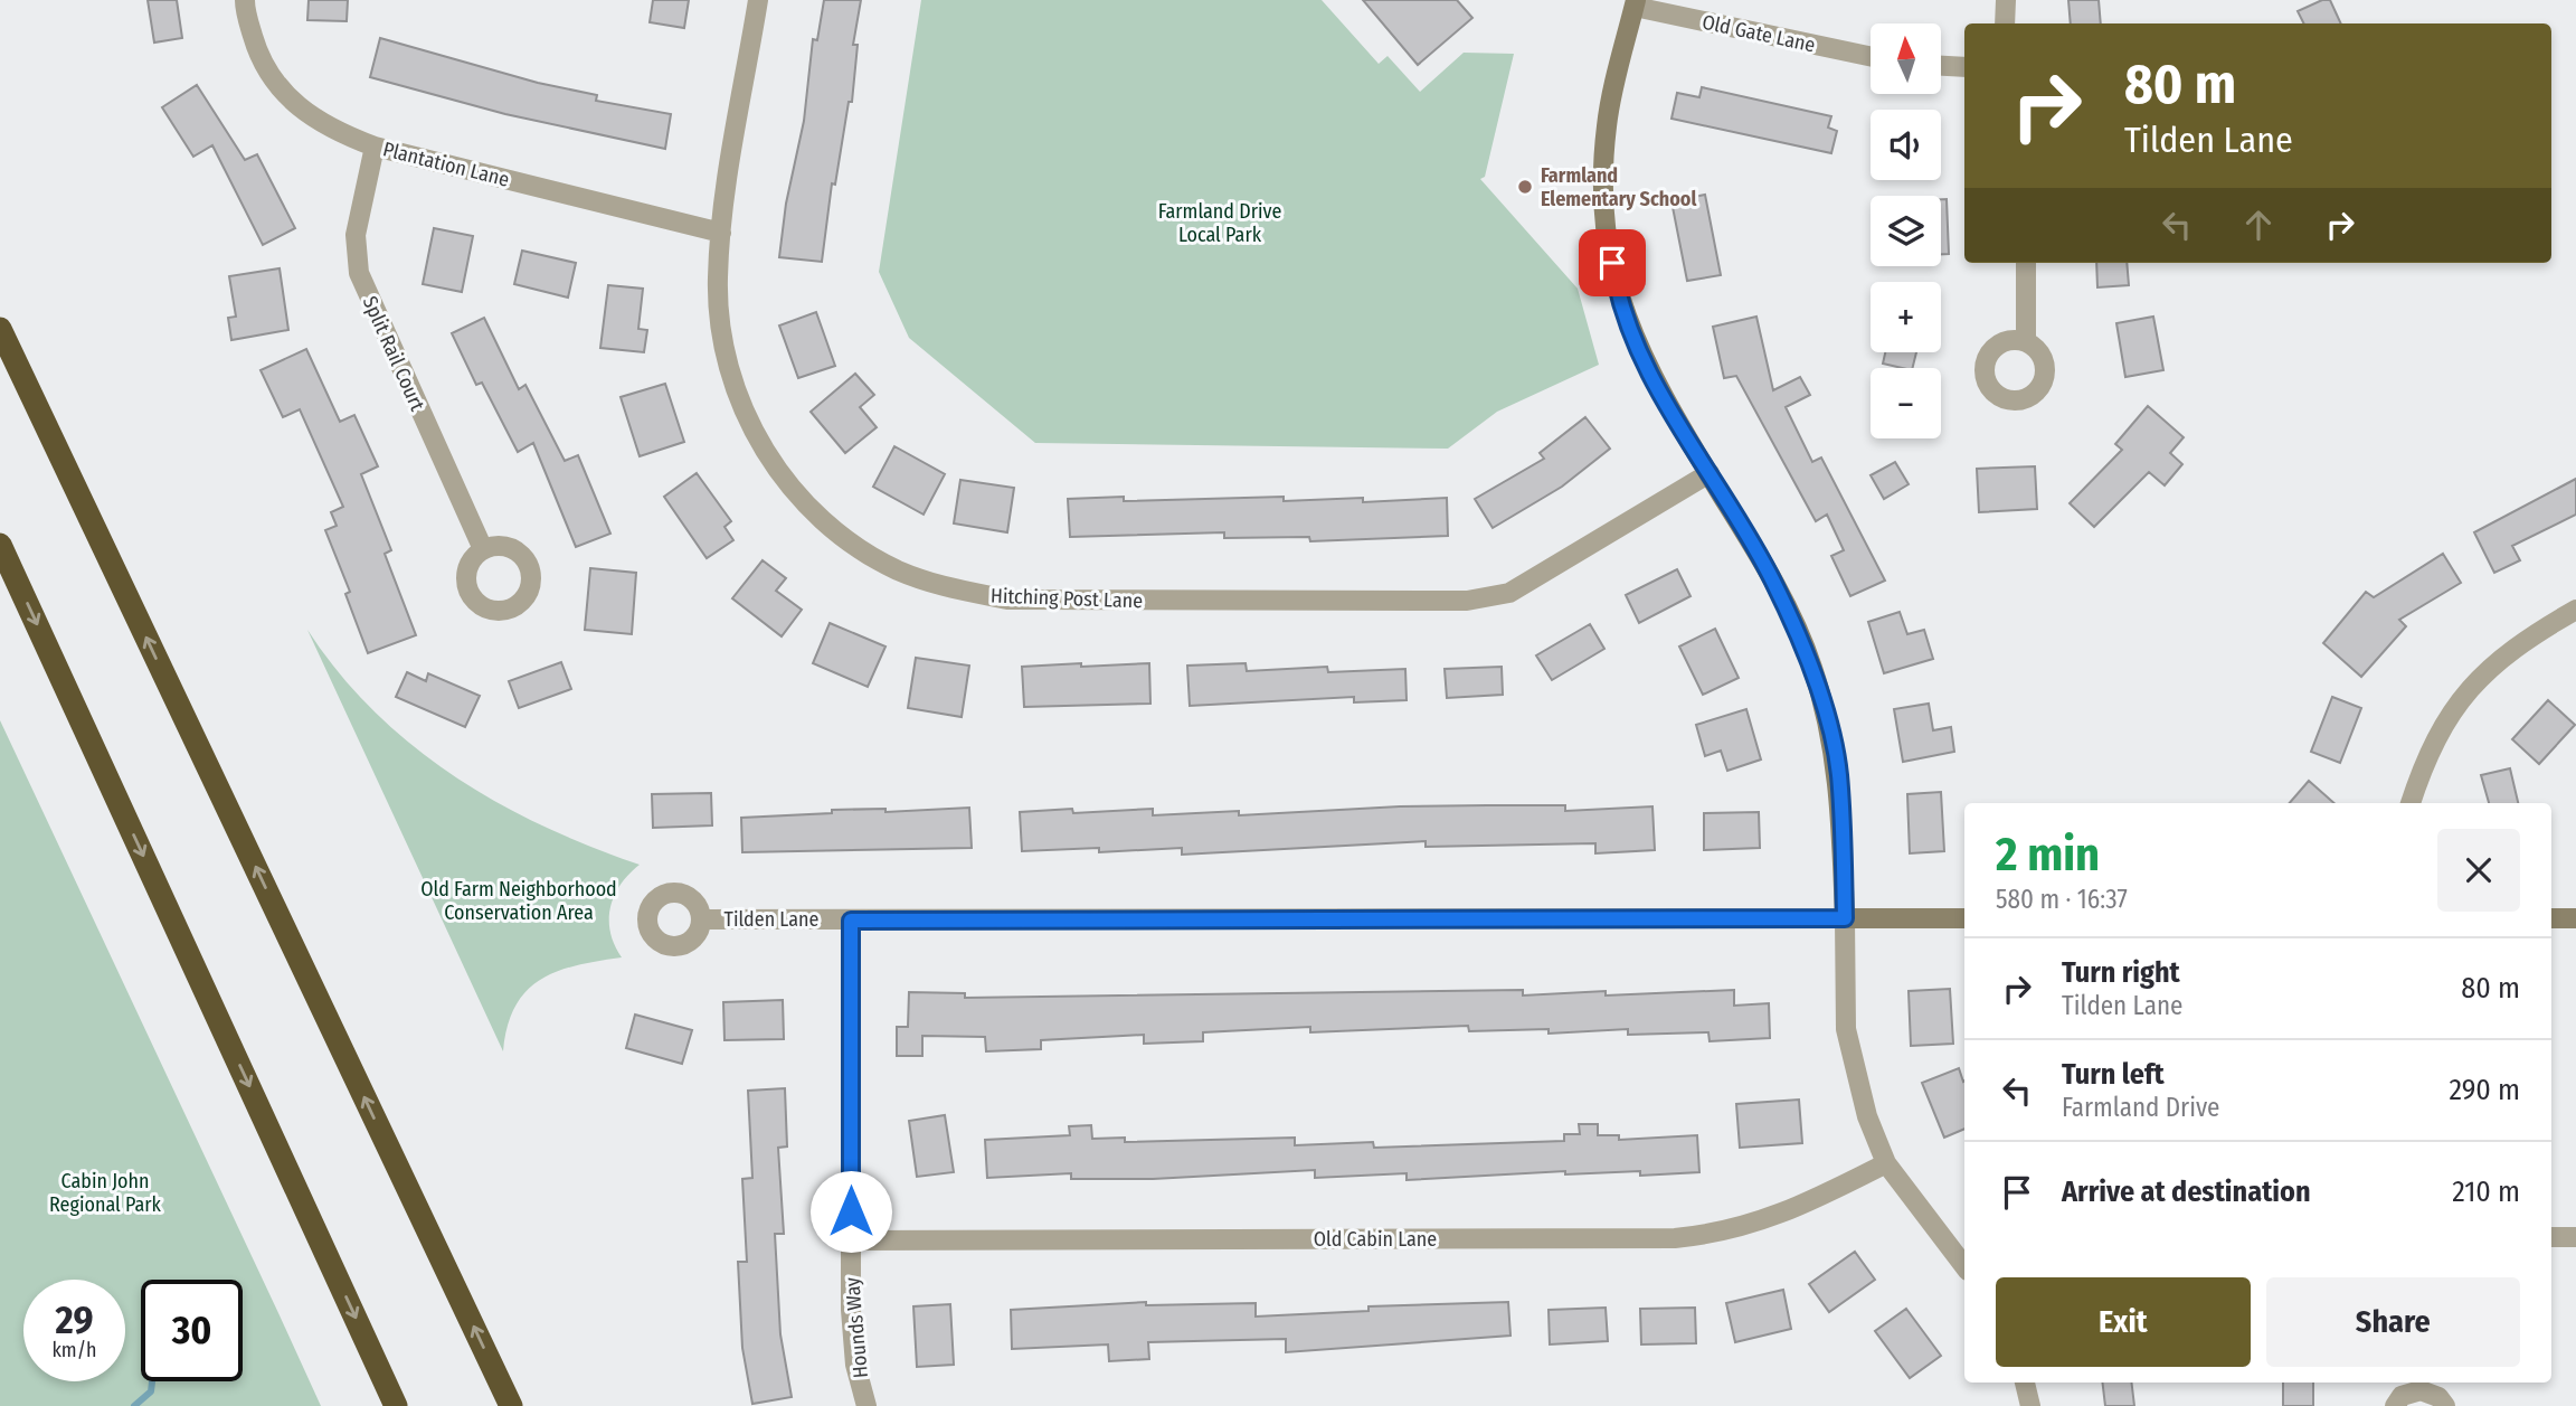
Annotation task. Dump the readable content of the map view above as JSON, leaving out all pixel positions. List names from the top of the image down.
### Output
{
  "streets": {
    "street": [
      "Old Gate Lane",
      "Plantation Lane",
      "Split Rail Court",
      "Hitching Post Lane",
      "Tilden Lane",
      "Old Cabin Lane",
      "Hounds Way"
    ]
  },
  "crossings": [
    ["Plantation Lane", "Split Rail Court"],
    ["Plantation Lane", "Hitching Post Lane"],
    ["Tilden Lane", "Hounds Way"],
    ["Old Cabin Lane", "Hounds Way"]
  ],
  "parks": ["Farmland Drive Local Park", "Old Farm Neighborhood Conservation Area", "Cabin John Regional Park"],
  "places": ["Farmland Elementary School"],
  "north": "top",
  "page": {
    "map_buttons": ["+", "−"],
    "turn": ["80 m", "Tilden Lane"],
    "heading": ["2 min", "580 m · 16:37"],
    "list": [
      {
        "name": "Turn right",
        "note": "Tilden Lane",
        "value": "80 m"
      },
      {
        "name": "Turn left",
        "note": "Farmland Drive",
        "value": "290 m"
      },
      {
        "name": "Arrive at destination",
        "value": "210 m"
      }
    ],
    "buttons": ["Exit", "Share"],
    "speed": "29 km/h",
    "limit": "30"
  }
}
